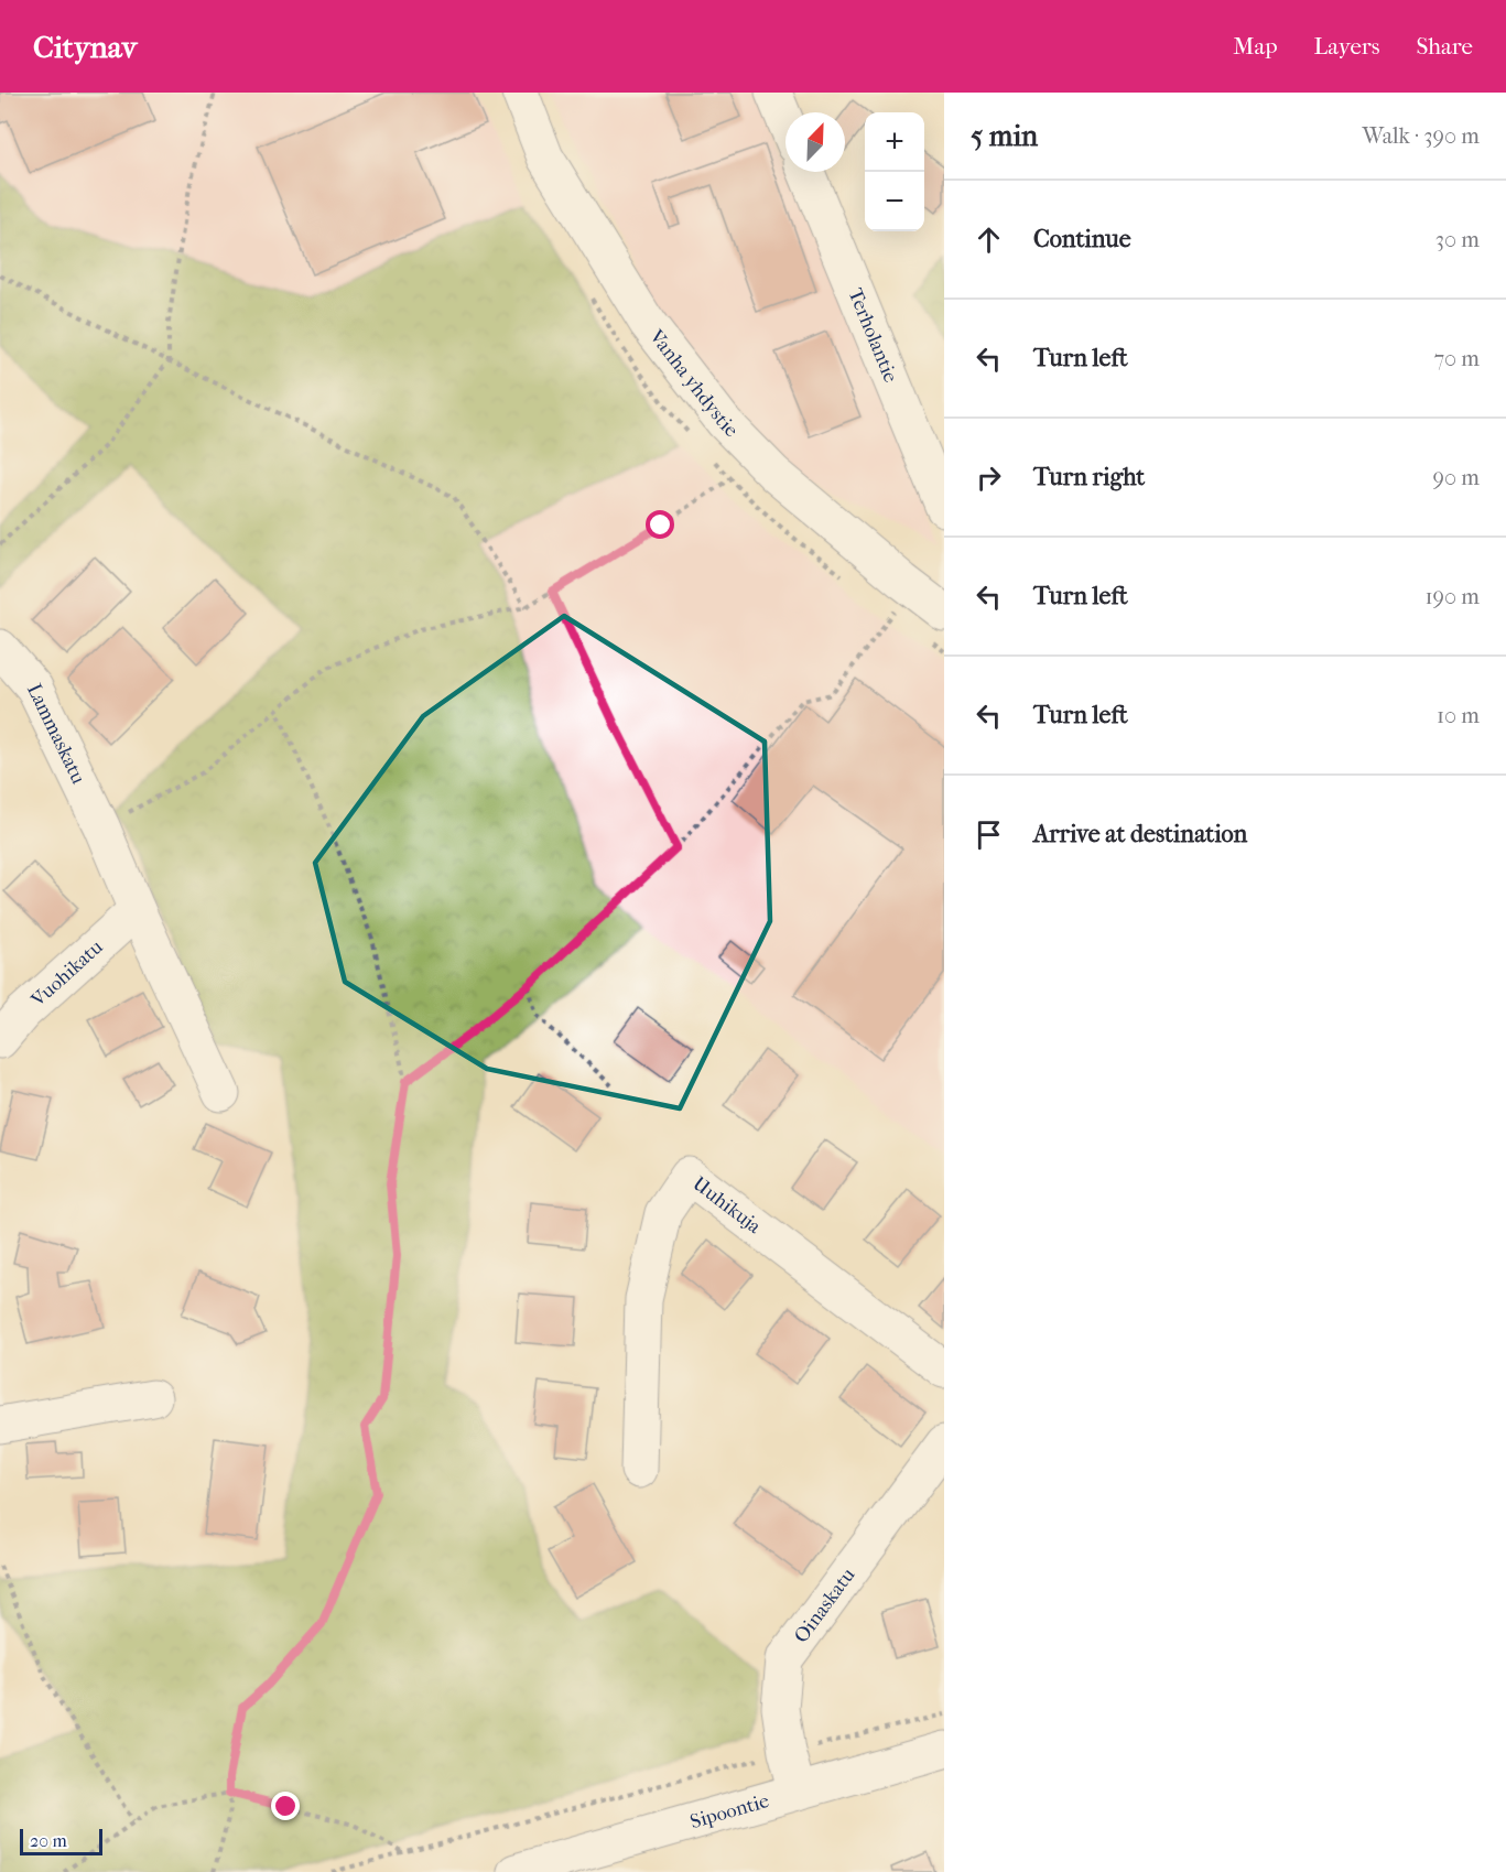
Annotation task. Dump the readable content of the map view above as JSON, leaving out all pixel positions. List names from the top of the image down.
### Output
{
  "streets": {
    "street": [
      "Terholantie",
      "Vanha yhdystie",
      "Lammaskatu",
      "Vuohikatu",
      "Uuhikuja",
      "Oinaskatu",
      "Sipoontie"
    ]
  },
  "crossings": [
    ["Lammaskatu", "Vuohikatu"],
    ["Oinaskatu", "Sipoontie"]
  ],
  "scale_bar": "20 m",
  "north": "top right",
  "page": {
    "header": "Citynav",
    "nav": ["Map", "Layers", "Share"],
    "heading": ["5 min", "Walk · 390 m"],
    "map_buttons": ["+", "−"],
    "list": [
      ["Continue", "30 m"],
      ["Turn left", "70 m"],
      ["Turn right", "90 m"],
      ["Turn left", "190 m"],
      ["Turn left", "10 m"],
      "Arrive at destination"
    ],
    "scale": "20 m"
  }
}
